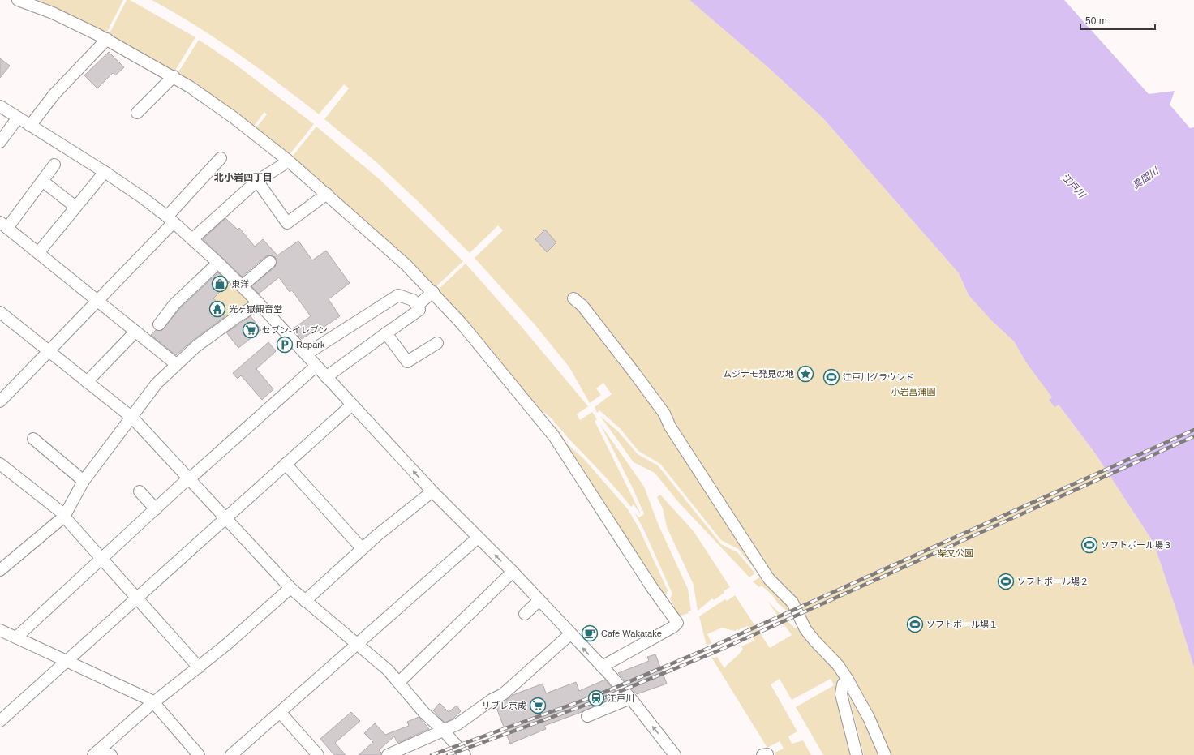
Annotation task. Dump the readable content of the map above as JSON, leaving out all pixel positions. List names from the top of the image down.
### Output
{
  "districts": ["北小岩四丁目"],
  "water": ["真間川", "江戸川"],
  "parks": ["小岩菖蒲園", "柴又公園"],
  "places": {
    "shop": ["東洋"],
    "temple": ["光ヶ嶽観音堂"],
    "supermarket": ["セブン-イレブン", "リブレ京成"],
    "parking": ["Repark"],
    "place": ["ムジナモ発見の地"],
    "sports": [
      "江戸川グラウンド",
      "ソフトボール場３",
      "ソフトボール場２",
      "ソフトボール場１"
    ],
    "cafe": ["Cafe Wakatake"],
    "station": ["江戸川"]
  },
  "scale_bar": "50 m"
}
